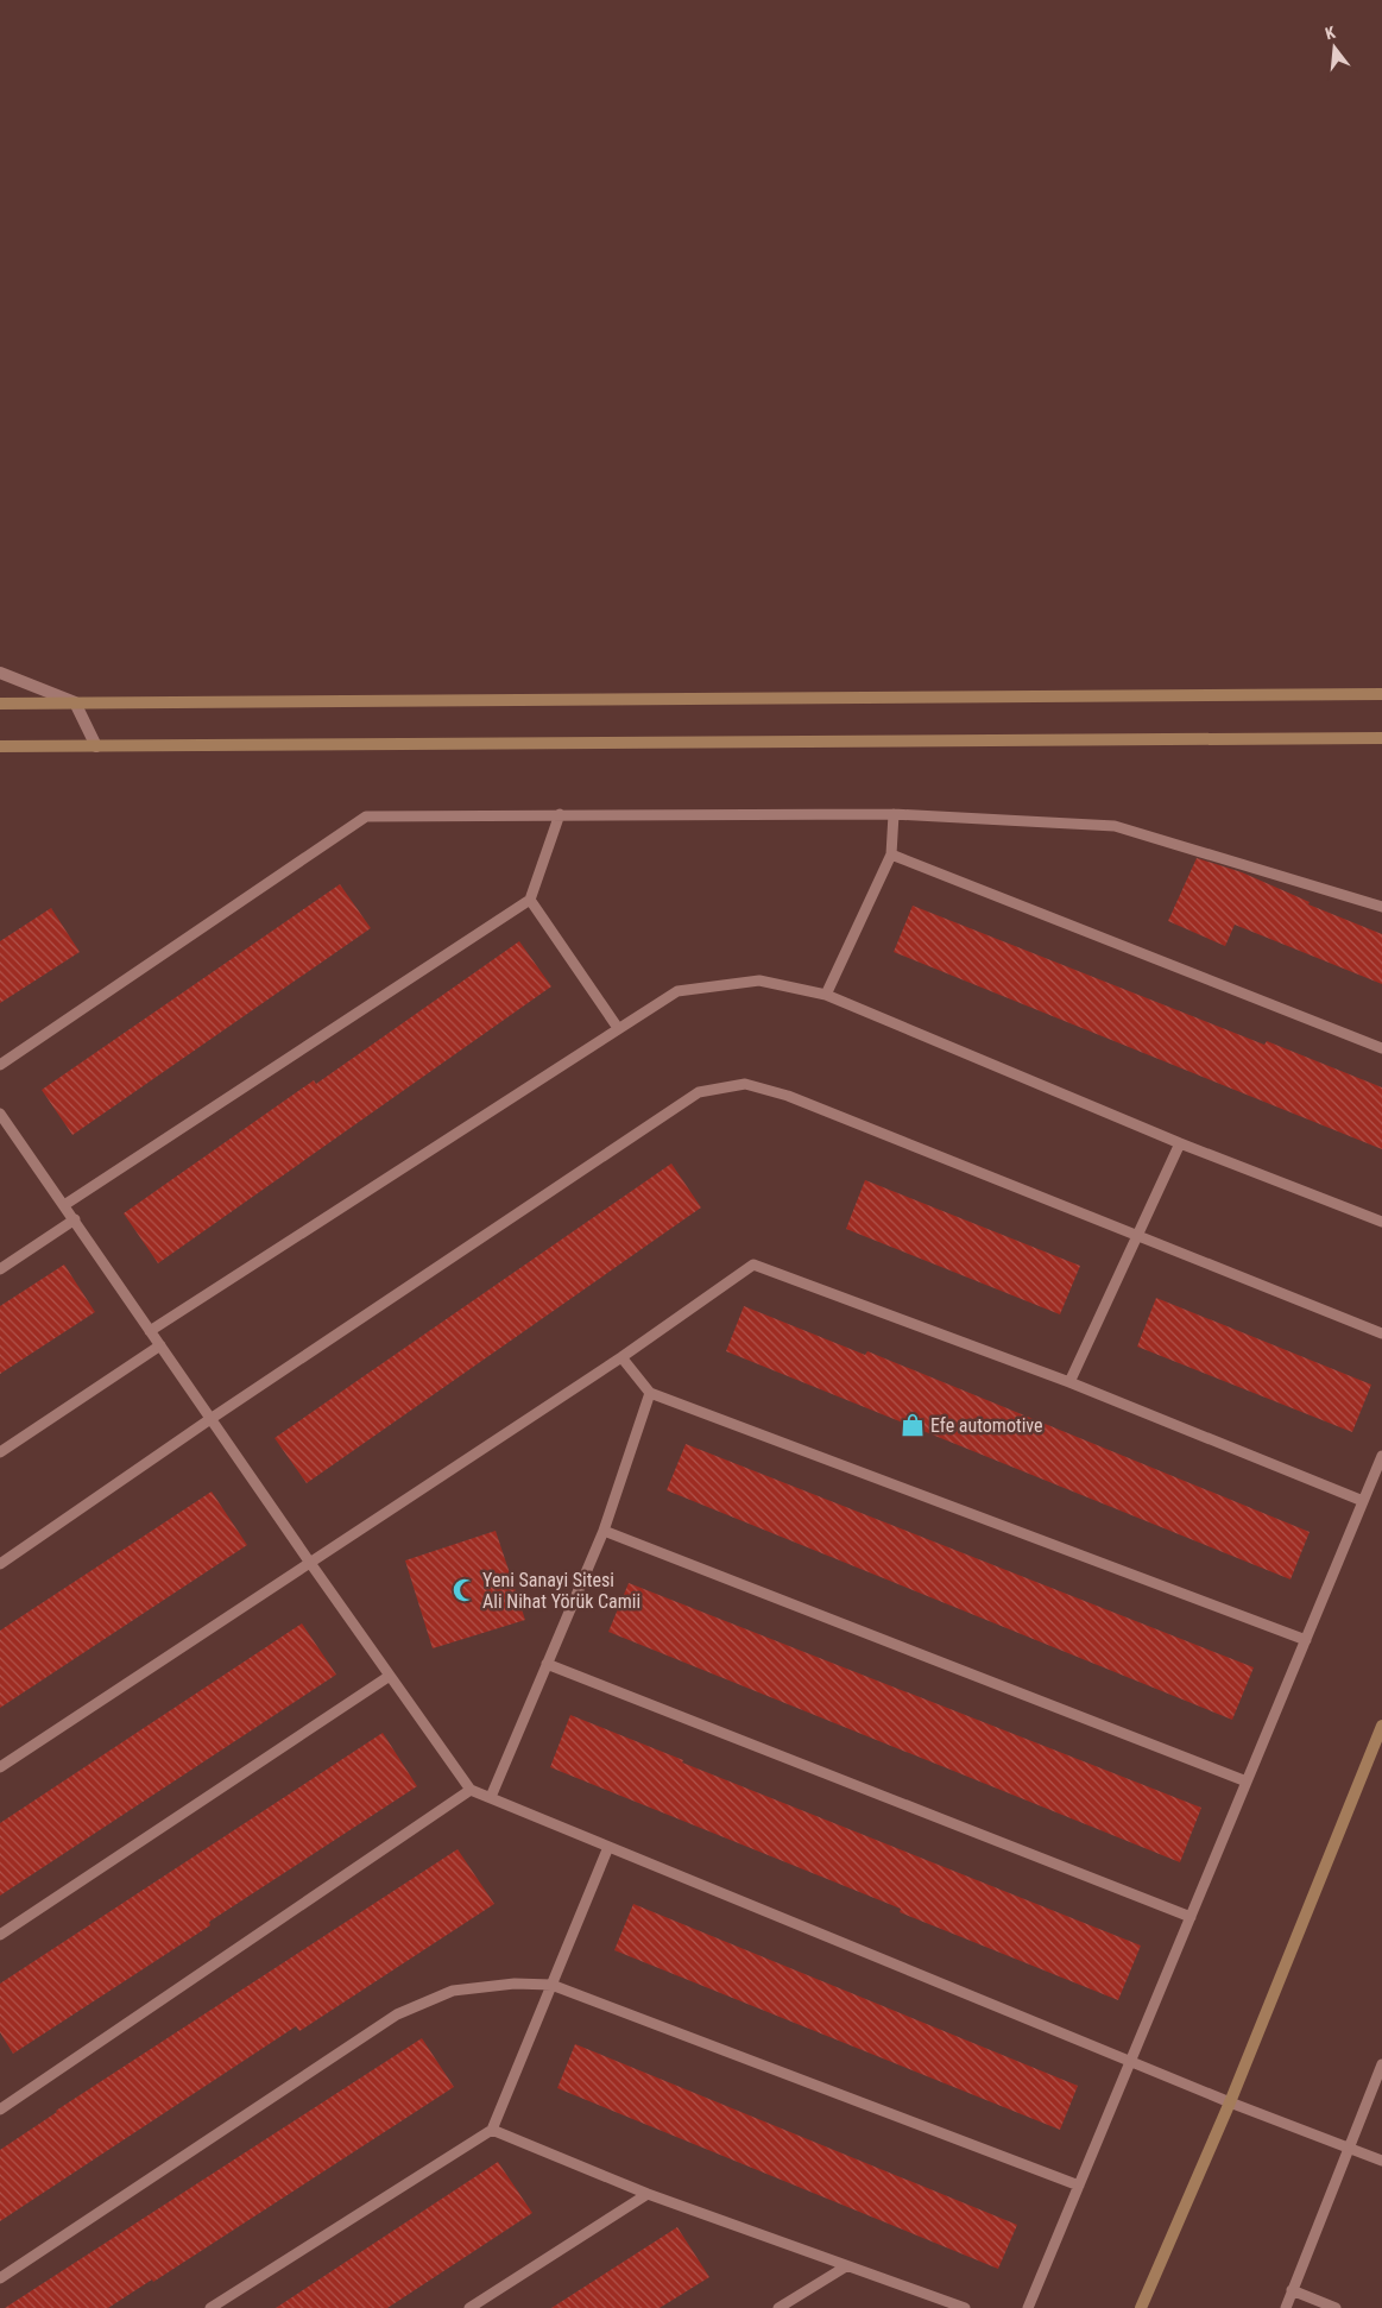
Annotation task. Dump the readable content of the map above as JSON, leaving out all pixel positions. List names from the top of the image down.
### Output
{
  "places": {
    "shop": ["Efe automotive"],
    "mosque": ["Yeni Sanayi Sitesi Ali Nihat Yörük Camii"]
  },
  "north": "top"
}
